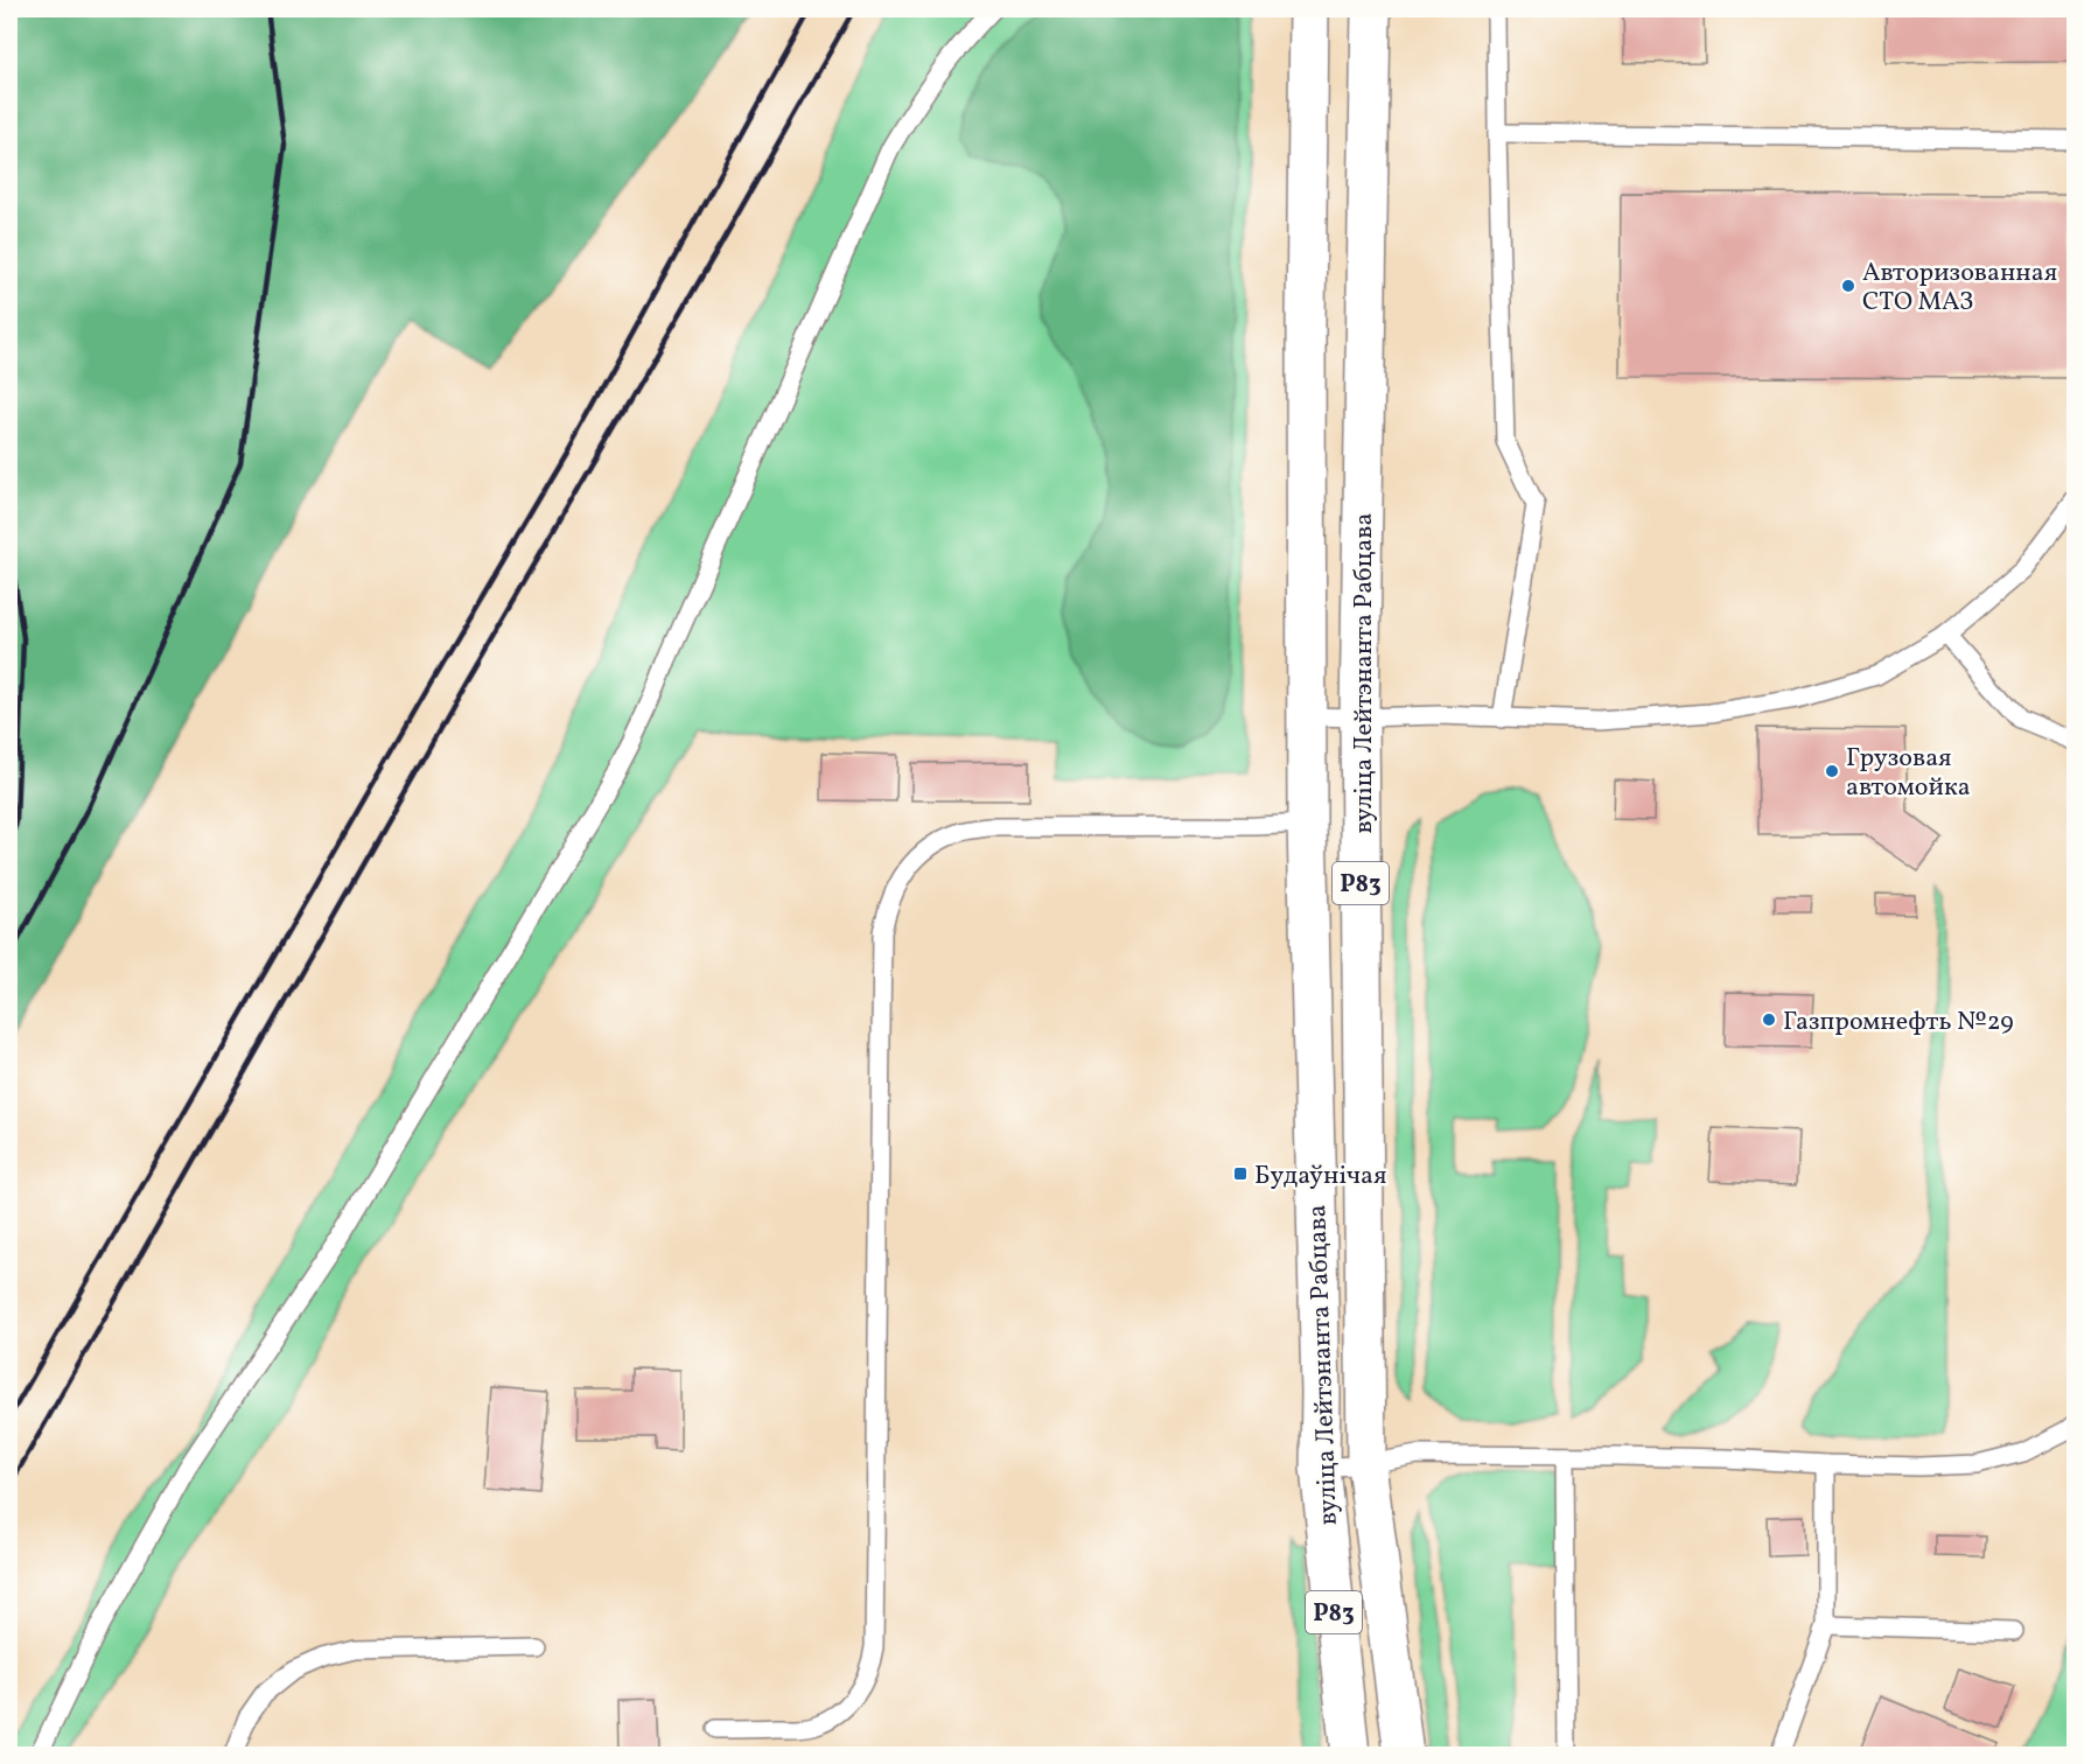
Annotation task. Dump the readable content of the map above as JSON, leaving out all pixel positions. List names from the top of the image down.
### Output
{
  "streets": {
    "highway": ["вуліца Лейтэнанта Рабцава", "Р83"]
  },
  "places": {
    "other": ["Авторизованная СТО МАЗ", "Грузовая автомойка", "Газпромнефть №29"],
    "transit": ["Будаўнічая"]
  }
}
